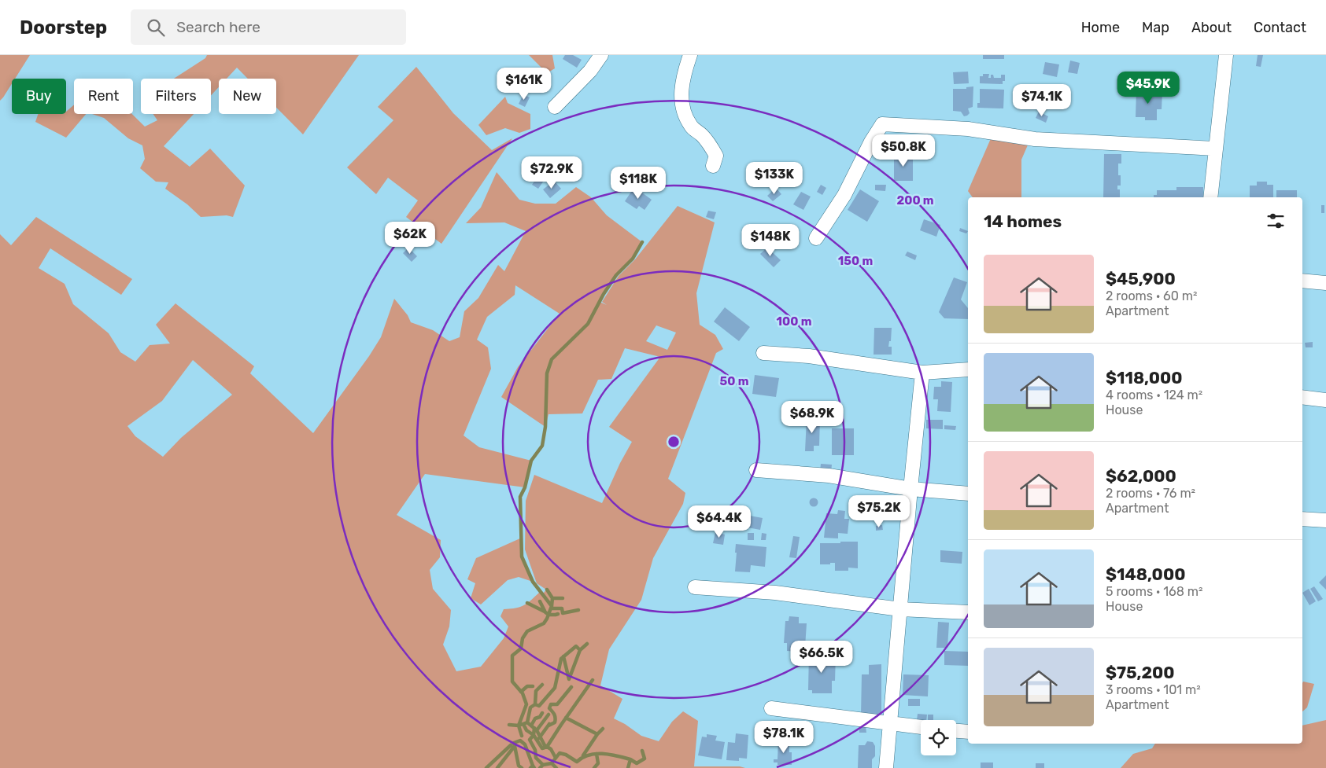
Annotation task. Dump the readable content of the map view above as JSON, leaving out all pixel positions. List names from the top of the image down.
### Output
{
  "page": {
    "header": "Doorstep",
    "search": "Search here",
    "nav": [
      "Home",
      "Map",
      "About",
      "Contact"
    ],
    "price": [
      "$161K",
      "$45.9K",
      "$74.1K",
      "$50.8K",
      "$72.9K",
      "$133K",
      "$118K",
      "$62K",
      "$148K",
      "$68.9K",
      "$75.2K",
      "$64.4K",
      "$66.5K",
      "$78.1K"
    ],
    "chip": [
      "Buy",
      "Rent",
      "Filters",
      "New"
    ],
    "heading": "14 homes",
    "list": [
      {
        "name": "$45,900",
        "note": "2 rooms · 60 m² · Apartment"
      },
      {
        "name": "$118,000",
        "note": "4 rooms · 124 m² · House"
      },
      {
        "name": "$62,000",
        "note": "2 rooms · 76 m² · Apartment"
      },
      {
        "name": "$148,000",
        "note": "5 rooms · 168 m² · House"
      },
      {
        "name": "$75,200",
        "note": "3 rooms · 101 m² · Apartment"
      }
    ]
  },
  "rings": [
    "200 m",
    "150 m",
    "100 m",
    "50 m"
  ]
}
